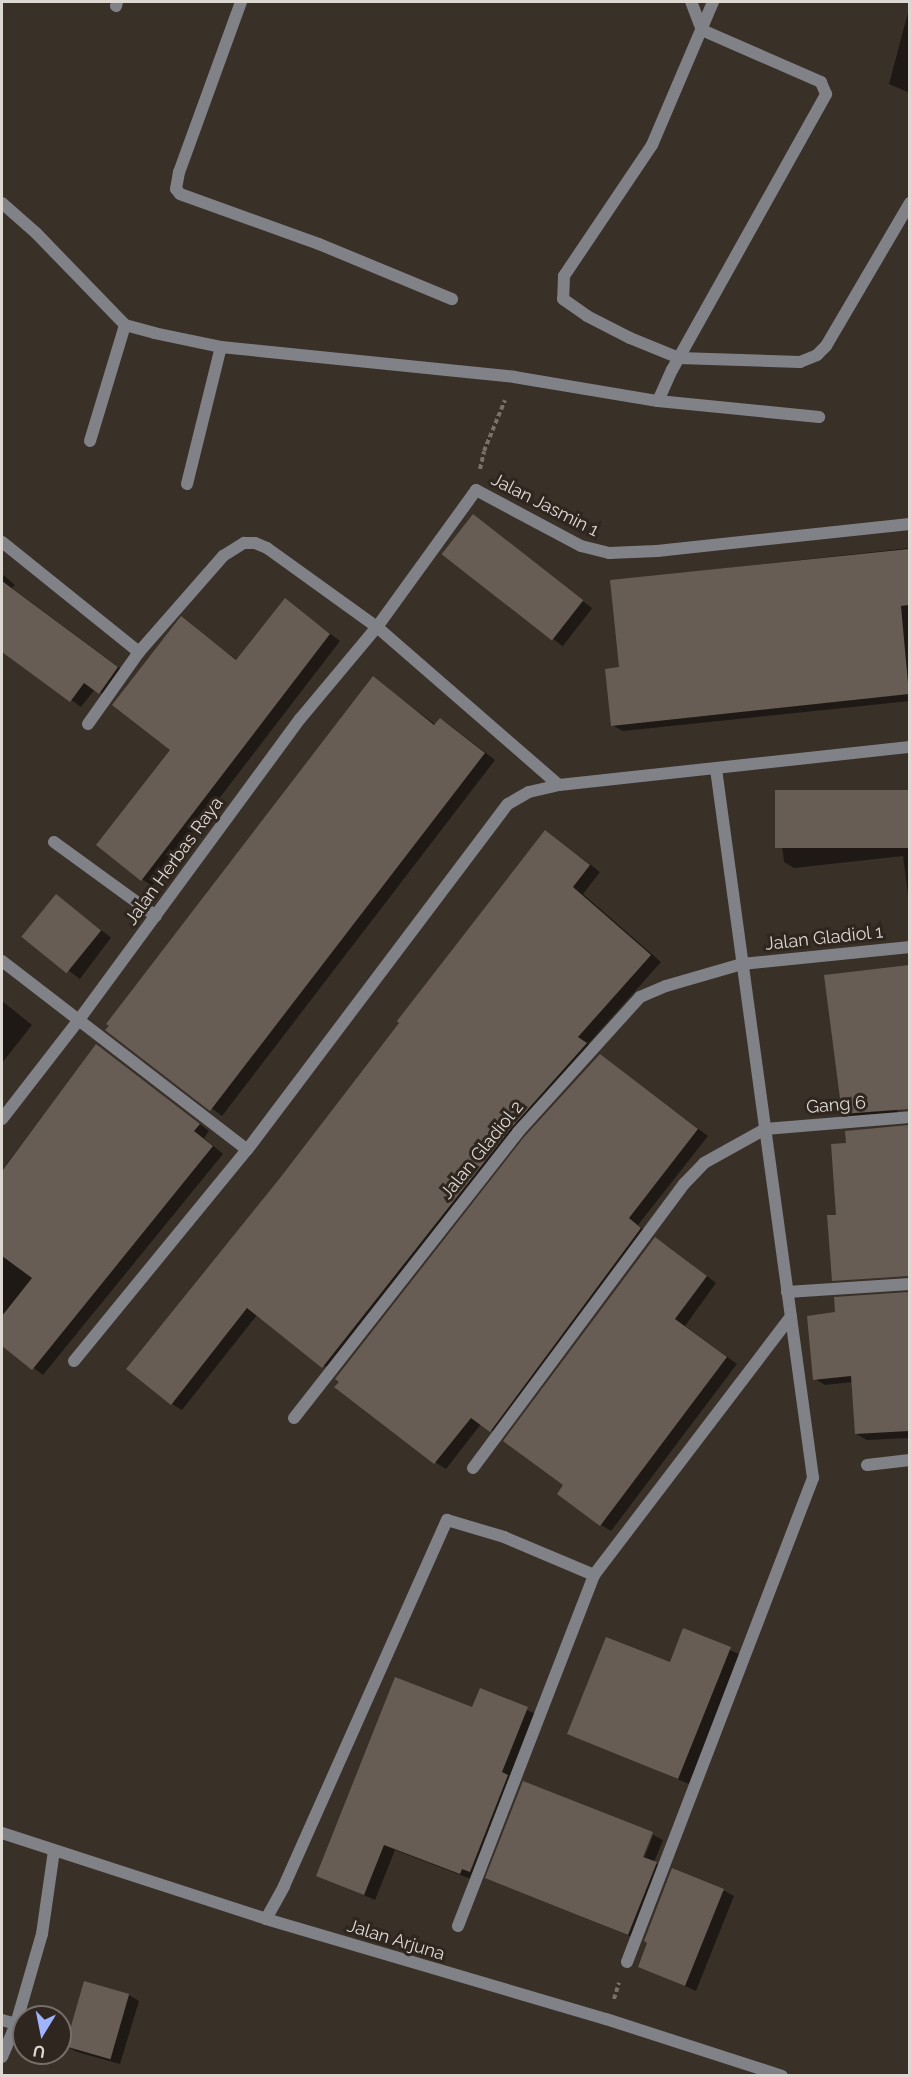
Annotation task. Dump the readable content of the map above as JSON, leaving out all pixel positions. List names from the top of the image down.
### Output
{
  "streets": {
    "street": [
      "Jalan Jasmin 1",
      "Jalan Herbas Raya",
      "Jalan Gladiol 1",
      "Gang 6",
      "Jalan Gladiol 2",
      "Jalan Arjuna"
    ]
  },
  "crossings": [
    ["Jalan Jasmin 1", "Jalan Herbas Raya"],
    ["Jalan Gladiol 1", "Jalan Gladiol 2"]
  ],
  "north": "bottom"
}
